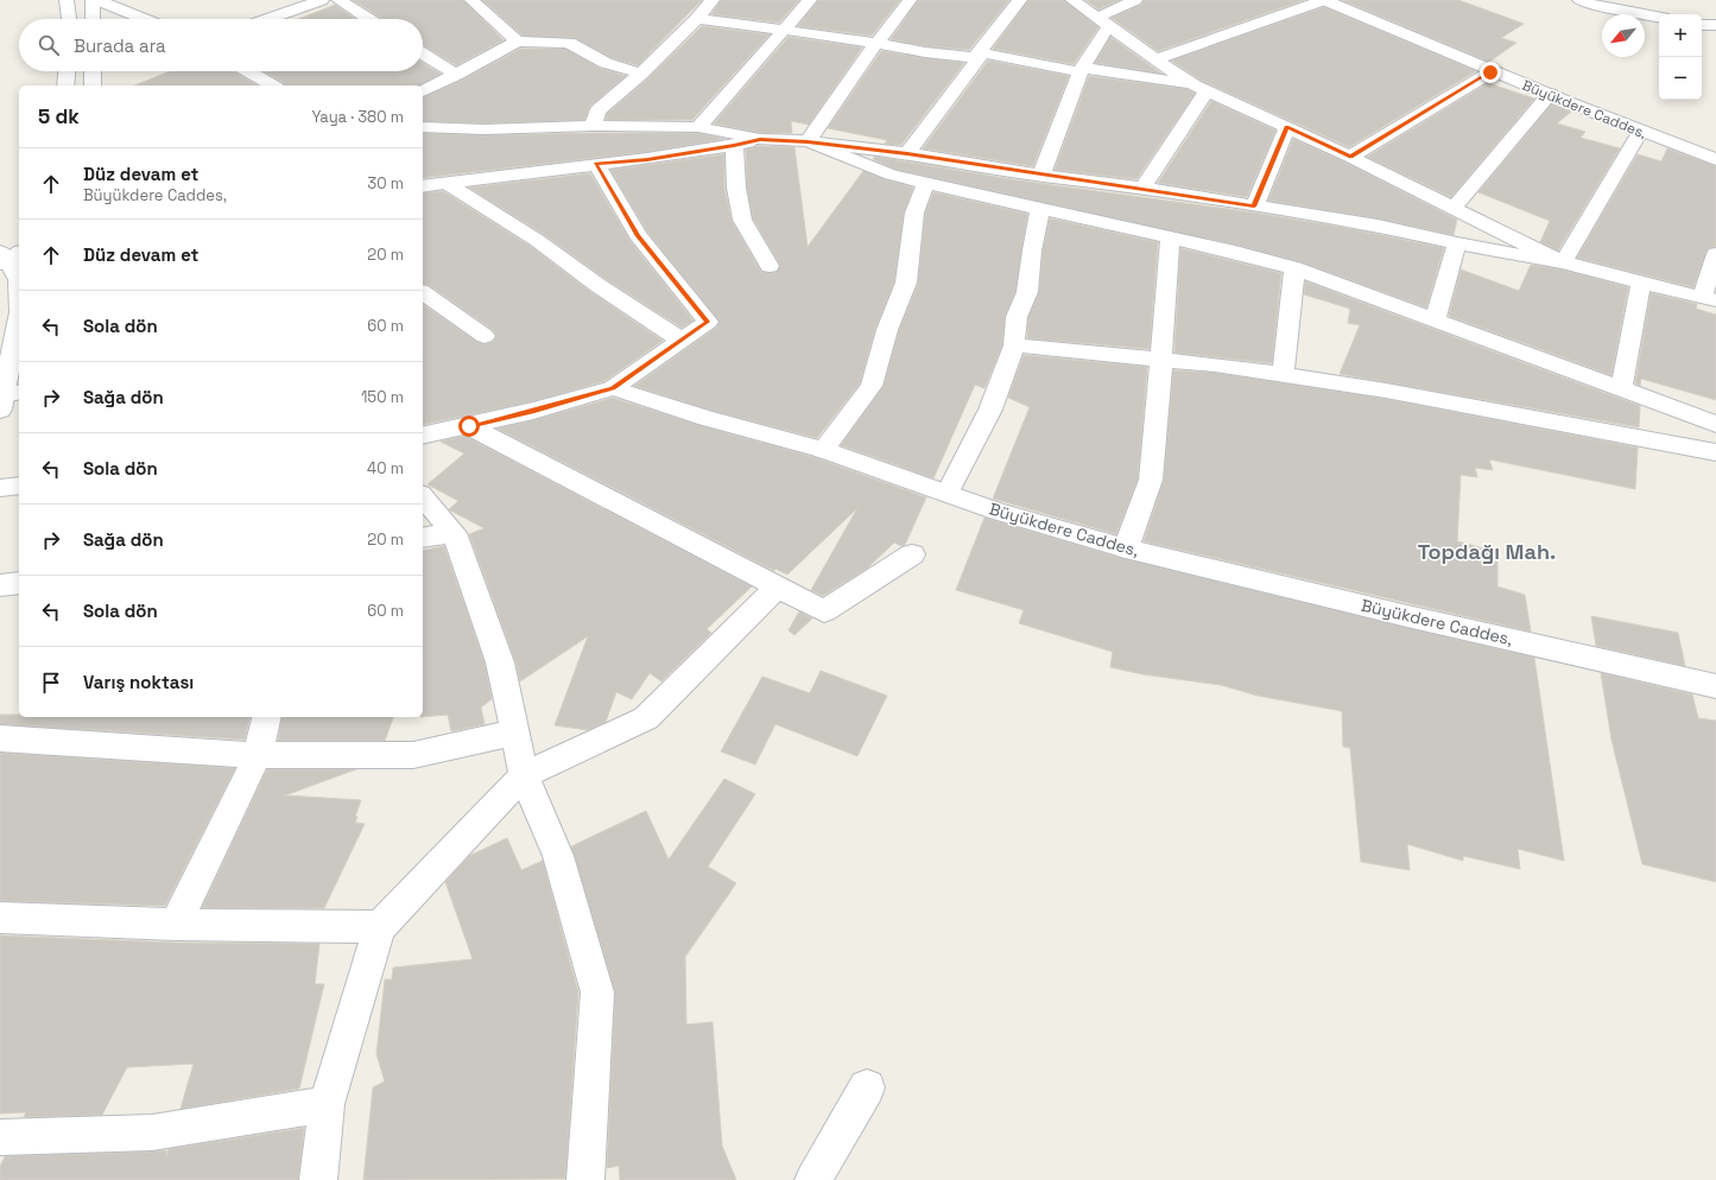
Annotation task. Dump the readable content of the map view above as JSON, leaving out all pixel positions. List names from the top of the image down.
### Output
{
  "streets": {
    "street": ["Büyükdere Caddes,"]
  },
  "districts": ["Topdağı Mah."],
  "north": "bottom left",
  "page": {
    "map_buttons": ["+", "−"],
    "search": "Burada ara",
    "heading": ["5 dk", "Yaya · 380 m"],
    "list": [
      ["Düz devam et", "Büyükdere Caddes,", "30 m"],
      ["Düz devam et", "20 m"],
      ["Sola dön", "60 m"],
      ["Sağa dön", "150 m"],
      ["Sola dön", "40 m"],
      ["Sağa dön", "20 m"],
      ["Sola dön", "60 m"],
      "Varış noktası"
    ]
  }
}
